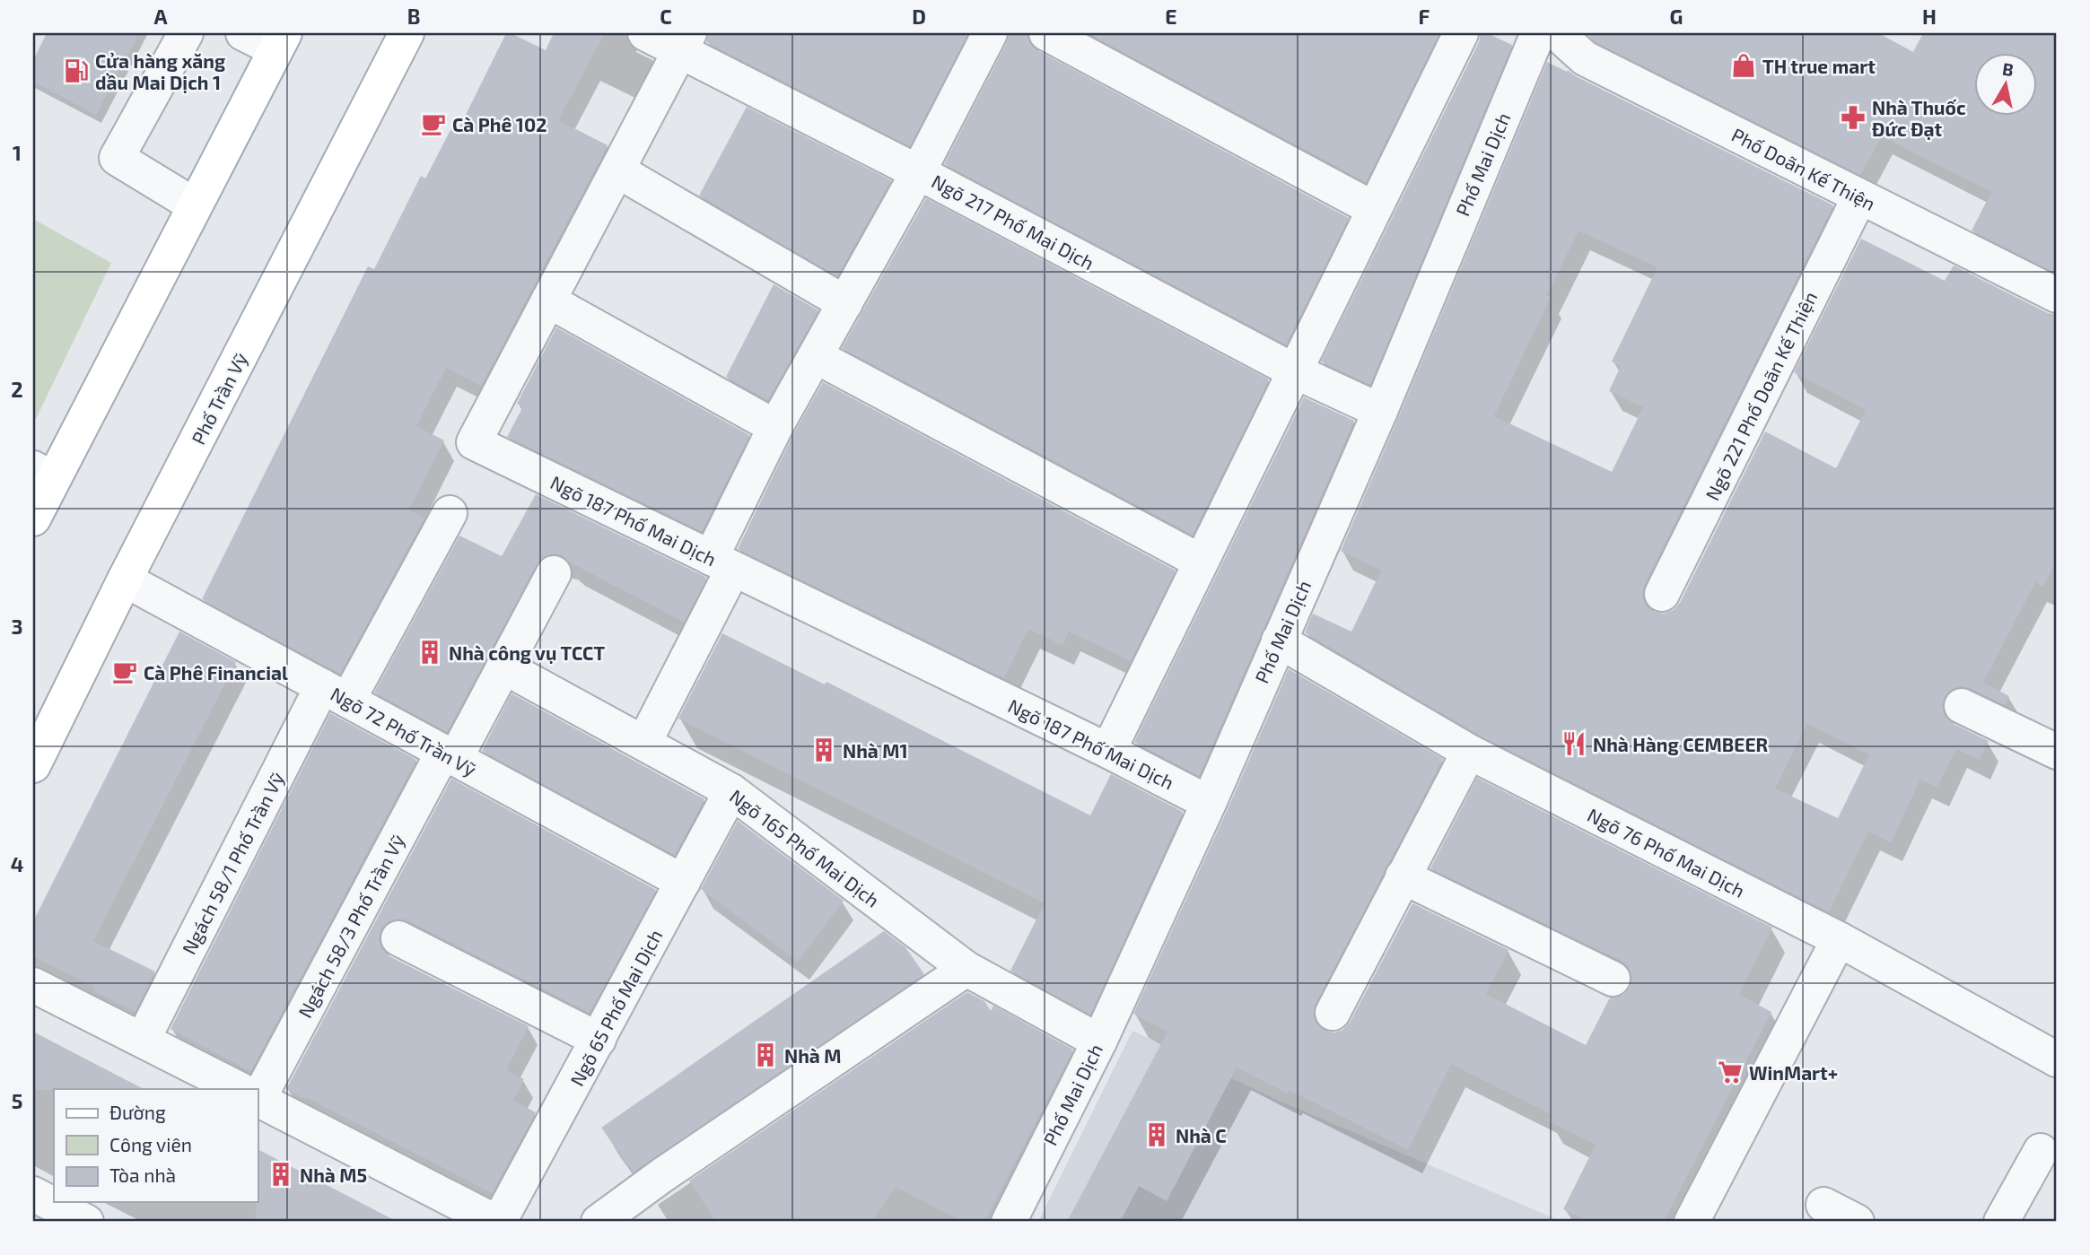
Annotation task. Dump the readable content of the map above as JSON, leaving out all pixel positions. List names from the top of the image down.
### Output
{
  "streets": {
    "main road": ["Phố Trần Vỹ"],
    "street": [
      "Phố Mai Dịch",
      "Phố Doãn Kế Thiện",
      "Ngõ 217 Phố Mai Dịch",
      "Ngõ 221 Phố Doãn Kế Thiện",
      "Ngõ 187 Phố Mai Dịch",
      "Ngõ 72 Phố Trần Vỹ",
      "Ngõ 165 Phố Mai Dịch",
      "Ngõ 76 Phố Mai Dịch",
      "Ngách 58/1 Phố Trần Vỹ",
      "Ngách 58/3 Phố Trần Vỹ",
      "Ngõ 65 Phố Mai Dịch"
    ]
  },
  "crossings": [
    ["Phố Mai Dịch", "Ngõ 217 Phố Mai Dịch"],
    ["Phố Mai Dịch", "Ngõ 187 Phố Mai Dịch"],
    ["Phố Mai Dịch", "Ngõ 165 Phố Mai Dịch"],
    ["Phố Mai Dịch", "Ngõ 76 Phố Mai Dịch"],
    ["Phố Doãn Kế Thiện", "Ngõ 221 Phố Doãn Kế Thiện"],
    ["Ngõ 217 Phố Mai Dịch", "Ngõ 187 Phố Mai Dịch"],
    ["Phố Trần Vỹ", "Ngõ 72 Phố Trần Vỹ"],
    ["Ngõ 72 Phố Trần Vỹ", "Ngách 58/1 Phố Trần Vỹ"],
    ["Ngõ 72 Phố Trần Vỹ", "Ngách 58/3 Phố Trần Vỹ"],
    ["Ngõ 72 Phố Trần Vỹ", "Ngõ 65 Phố Mai Dịch"],
    ["Ngõ 165 Phố Mai Dịch", "Ngách 58/3 Phố Trần Vỹ"],
    ["Ngõ 165 Phố Mai Dịch", "Ngõ 65 Phố Mai Dịch"]
  ],
  "places": {
    "shop": ["TH true mart"],
    "fuel station": ["Cửa hàng xăng dầu Mai Dịch 1"],
    "pharmacy": ["Nhà Thuốc Đức Đạt"],
    "cafe": ["Cà Phê 102", "Cà Phê Financial"],
    "building": [
      "Nhà công vụ TCCT",
      "Nhà M1",
      "Nhà M",
      "Nhà C",
      "Nhà M5"
    ],
    "restaurant": ["Nhà Hàng CEMBEER"],
    "supermarket": ["WinMart+"]
  },
  "legend": ["Đường", "Công viên", "Tòa nhà"],
  "north": "top",
  "grid": {
    "columns": [
      "A",
      "B",
      "C",
      "D",
      "E",
      "F",
      "G",
      "H"
    ],
    "rows": [
      "1",
      "2",
      "3",
      "4",
      "5"
    ]
  }
}
